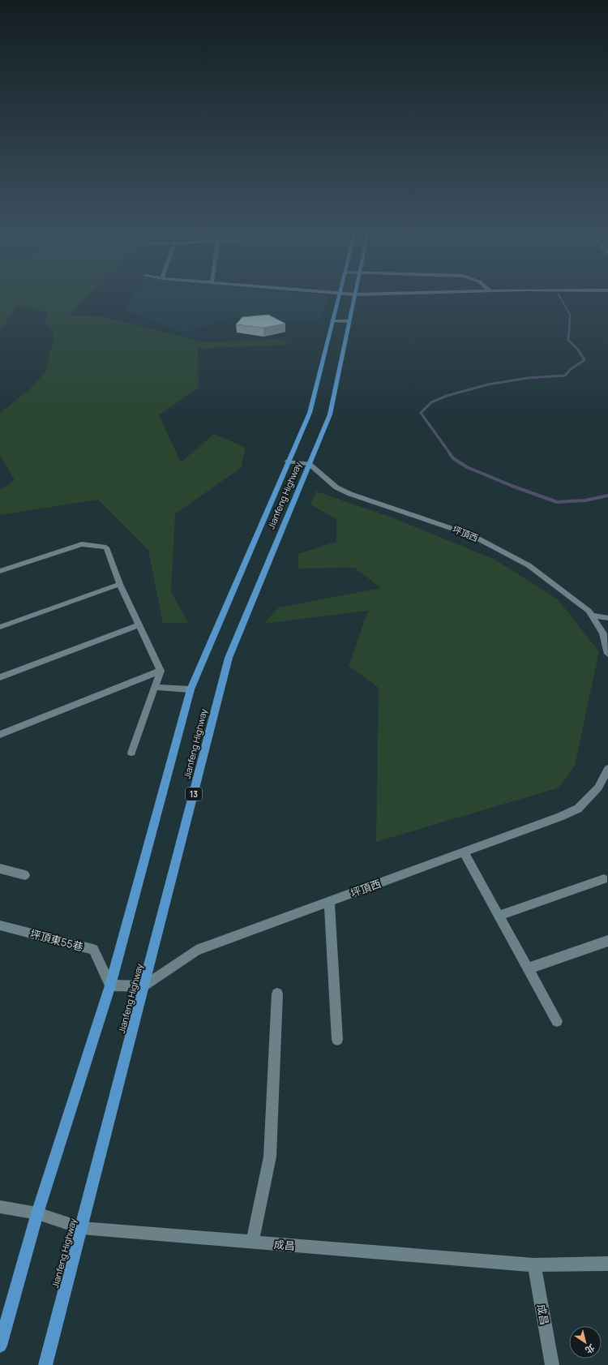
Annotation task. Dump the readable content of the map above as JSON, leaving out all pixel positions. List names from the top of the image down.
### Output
{
  "streets": {
    "main road": ["Jianfeng Highway", "13"],
    "street": ["坪頂西", "坪頂東55巷", "成昌"]
  },
  "crossings": [
    ["Jianfeng Highway", "坪頂西"],
    ["Jianfeng Highway", "坪頂東55巷"],
    ["Jianfeng Highway", "成昌"]
  ],
  "north": "bottom right"
}
